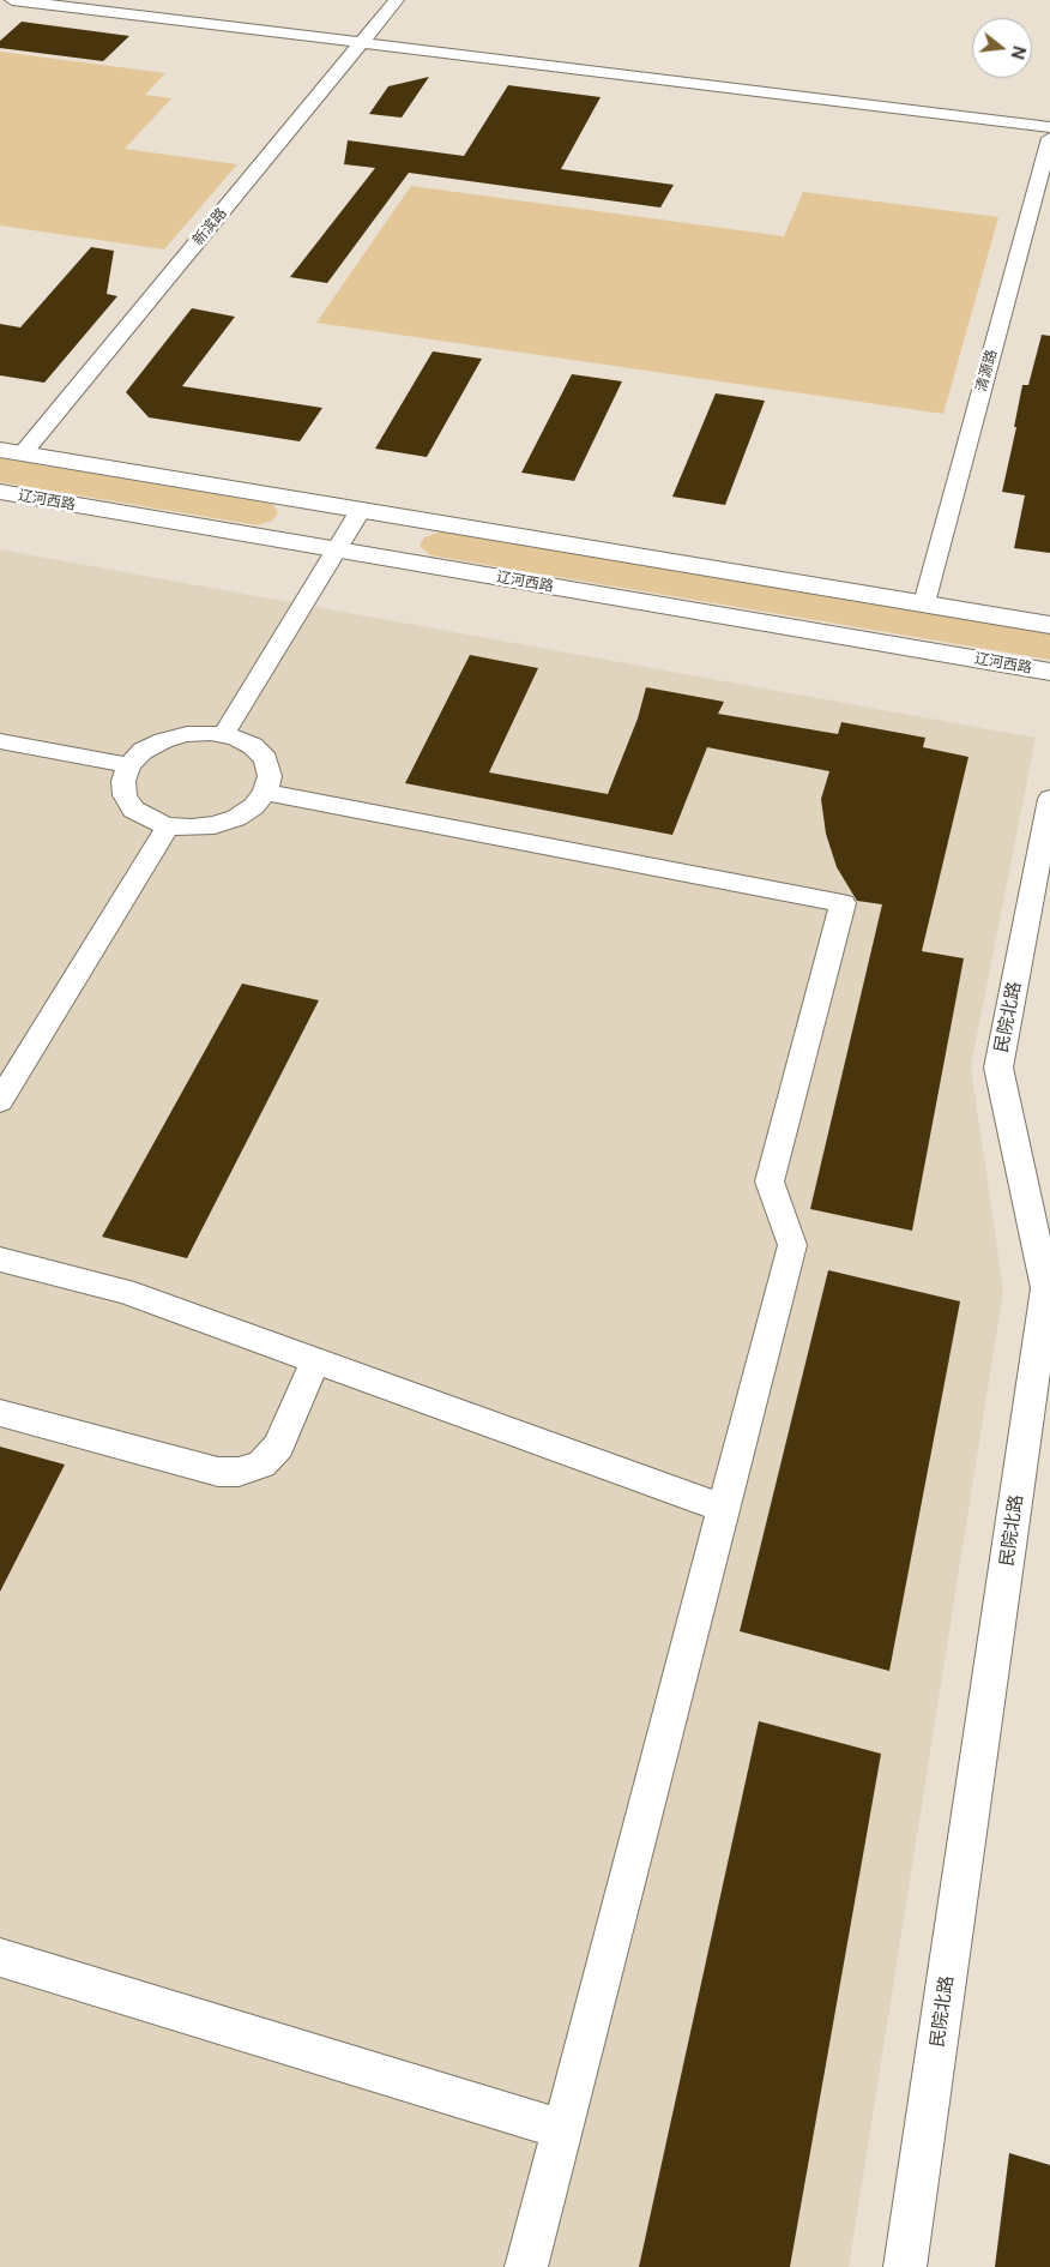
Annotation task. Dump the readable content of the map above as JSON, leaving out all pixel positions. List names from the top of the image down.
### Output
{
  "streets": {
    "street": [
      "新滨路",
      "清源路",
      "辽河西路",
      "民院北路"
    ]
  },
  "north": "right"
}
